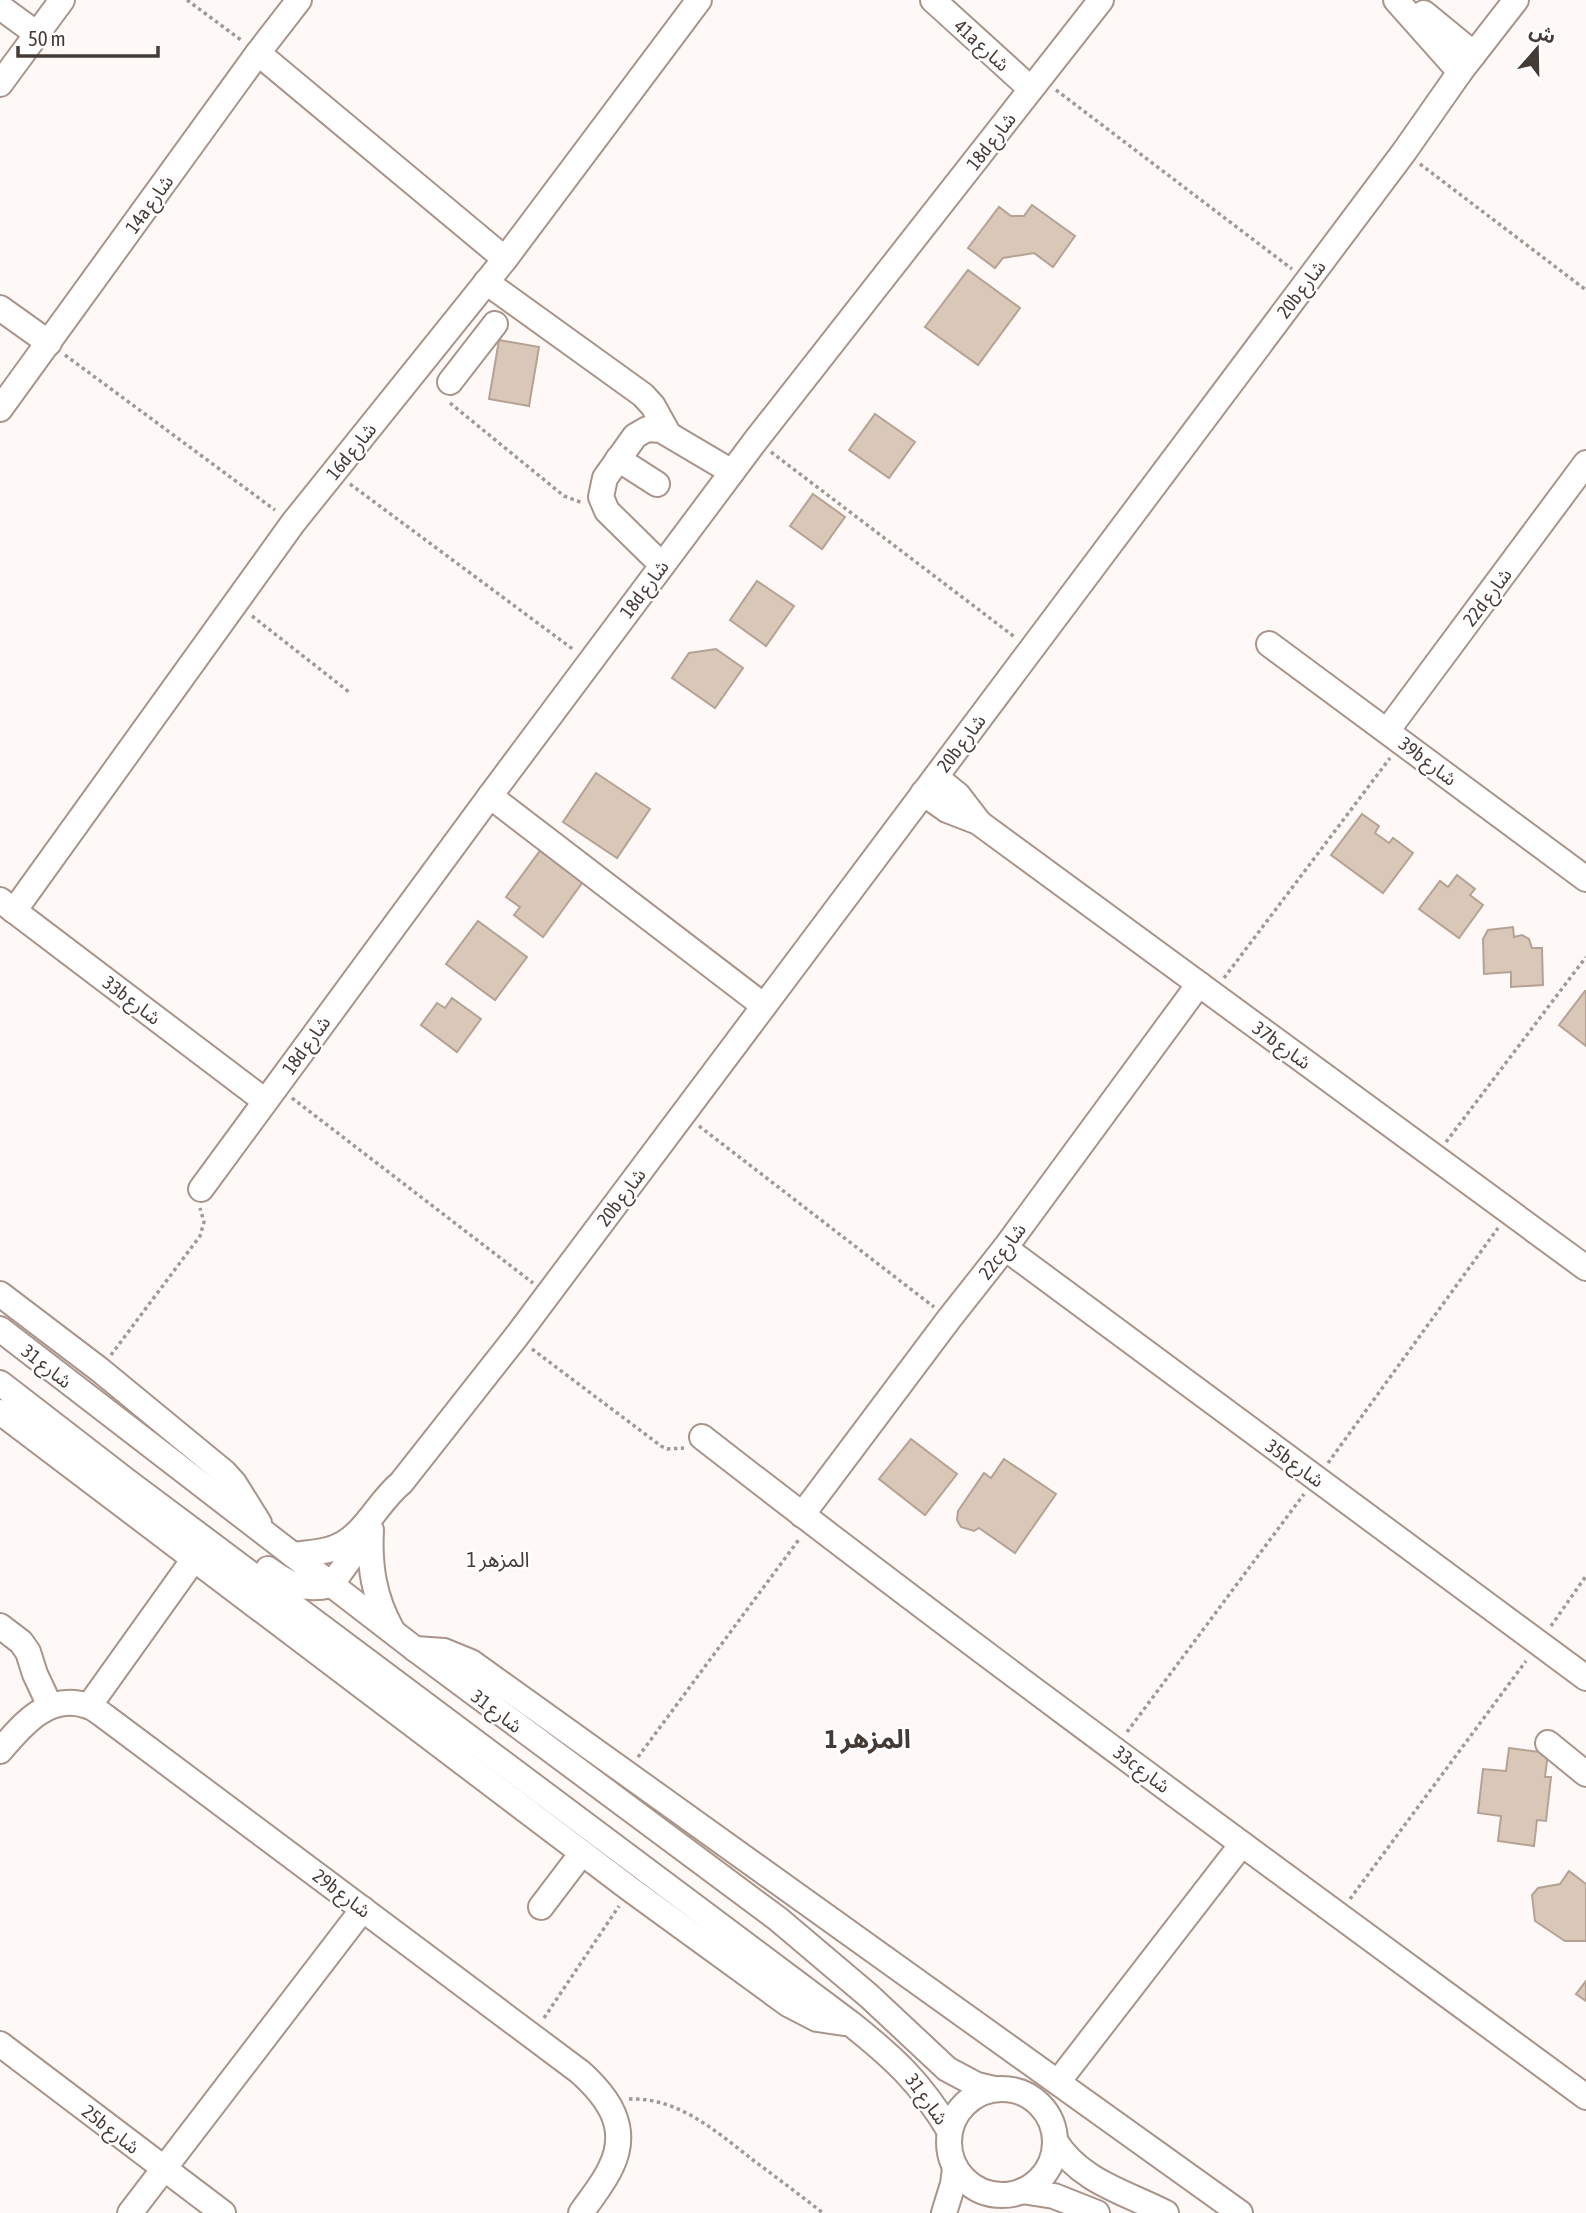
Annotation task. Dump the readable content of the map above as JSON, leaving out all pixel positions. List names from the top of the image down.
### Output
{
  "streets": {
    "street": [
      "41a شارع",
      "18d شارع",
      "14a شارع",
      "20b شارع",
      "16d شارع",
      "22d شارع",
      "39b شارع",
      "33b شارع",
      "37b شارع",
      "22c شارع",
      "شارع 31",
      "35b شارع",
      "33c شارع",
      "29b شارع",
      "25b شارع"
    ]
  },
  "crossings": [
    ["41a شارع", "18d شارع"],
    ["18d شارع", "33b شارع"],
    ["20b شارع", "37b شارع"],
    ["20b شارع", "شارع 31"],
    ["16d شارع", "33b شارع"],
    ["22d شارع", "39b شارع"],
    ["37b شارع", "22c شارع"],
    ["22c شارع", "35b شارع"],
    ["22c شارع", "33c شارع"]
  ],
  "districts": ["المزهر 1", "المزهر 1"],
  "scale_bar": "50 m",
  "north": "top"
}
